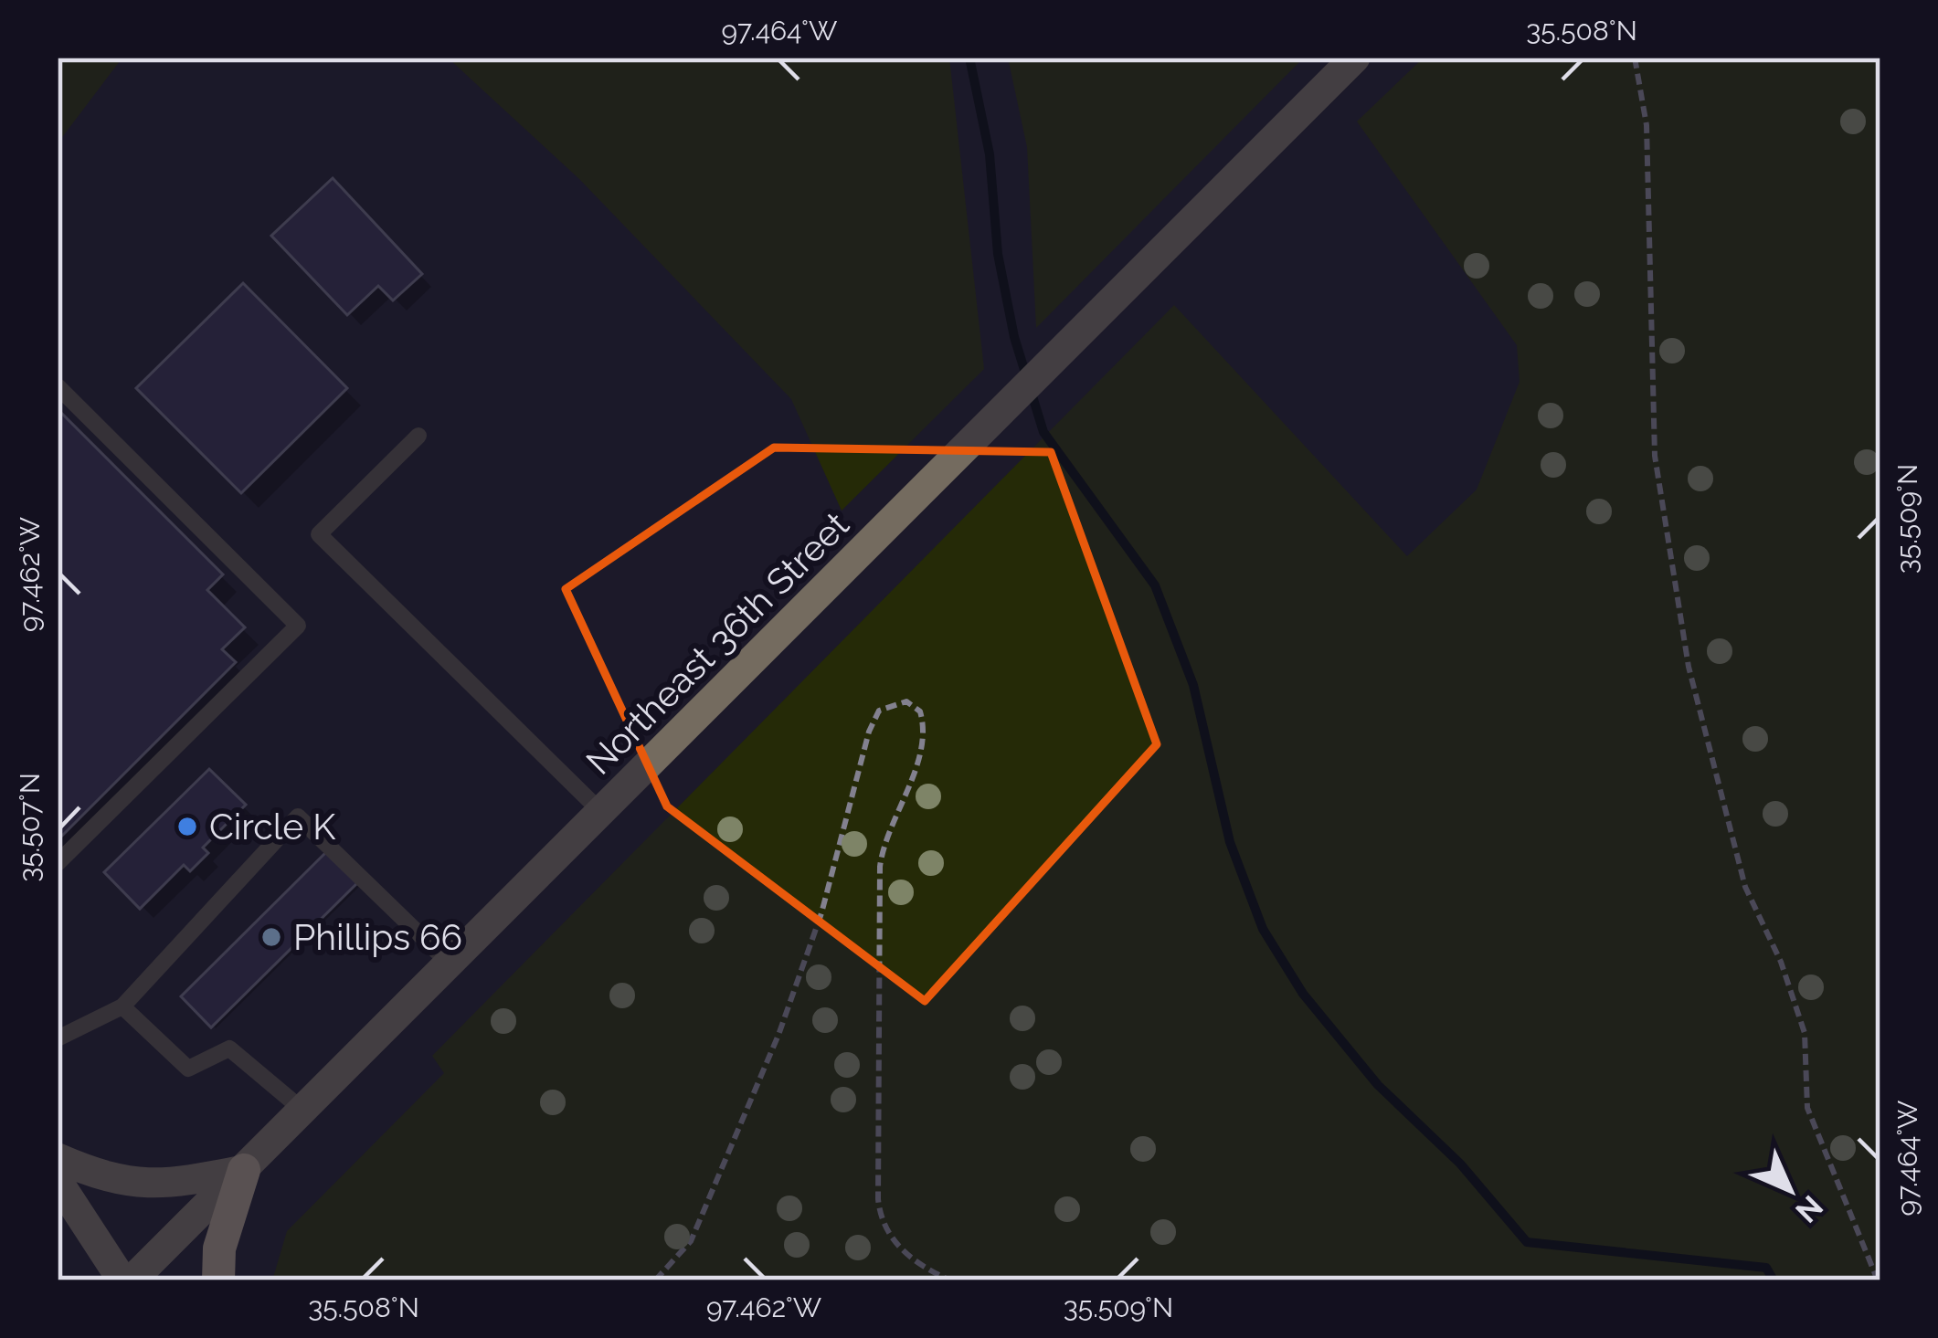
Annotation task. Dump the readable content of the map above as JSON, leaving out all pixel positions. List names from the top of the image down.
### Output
{
  "streets": {
    "main road": ["Northeast 36th Street"]
  },
  "places": ["Circle K", "Phillips 66"],
  "north": "bottom right",
  "coordinates": [
    "97.464°W",
    "35.508°N",
    "35.509°N",
    "97.462°W",
    "35.507°N"
  ]
}
